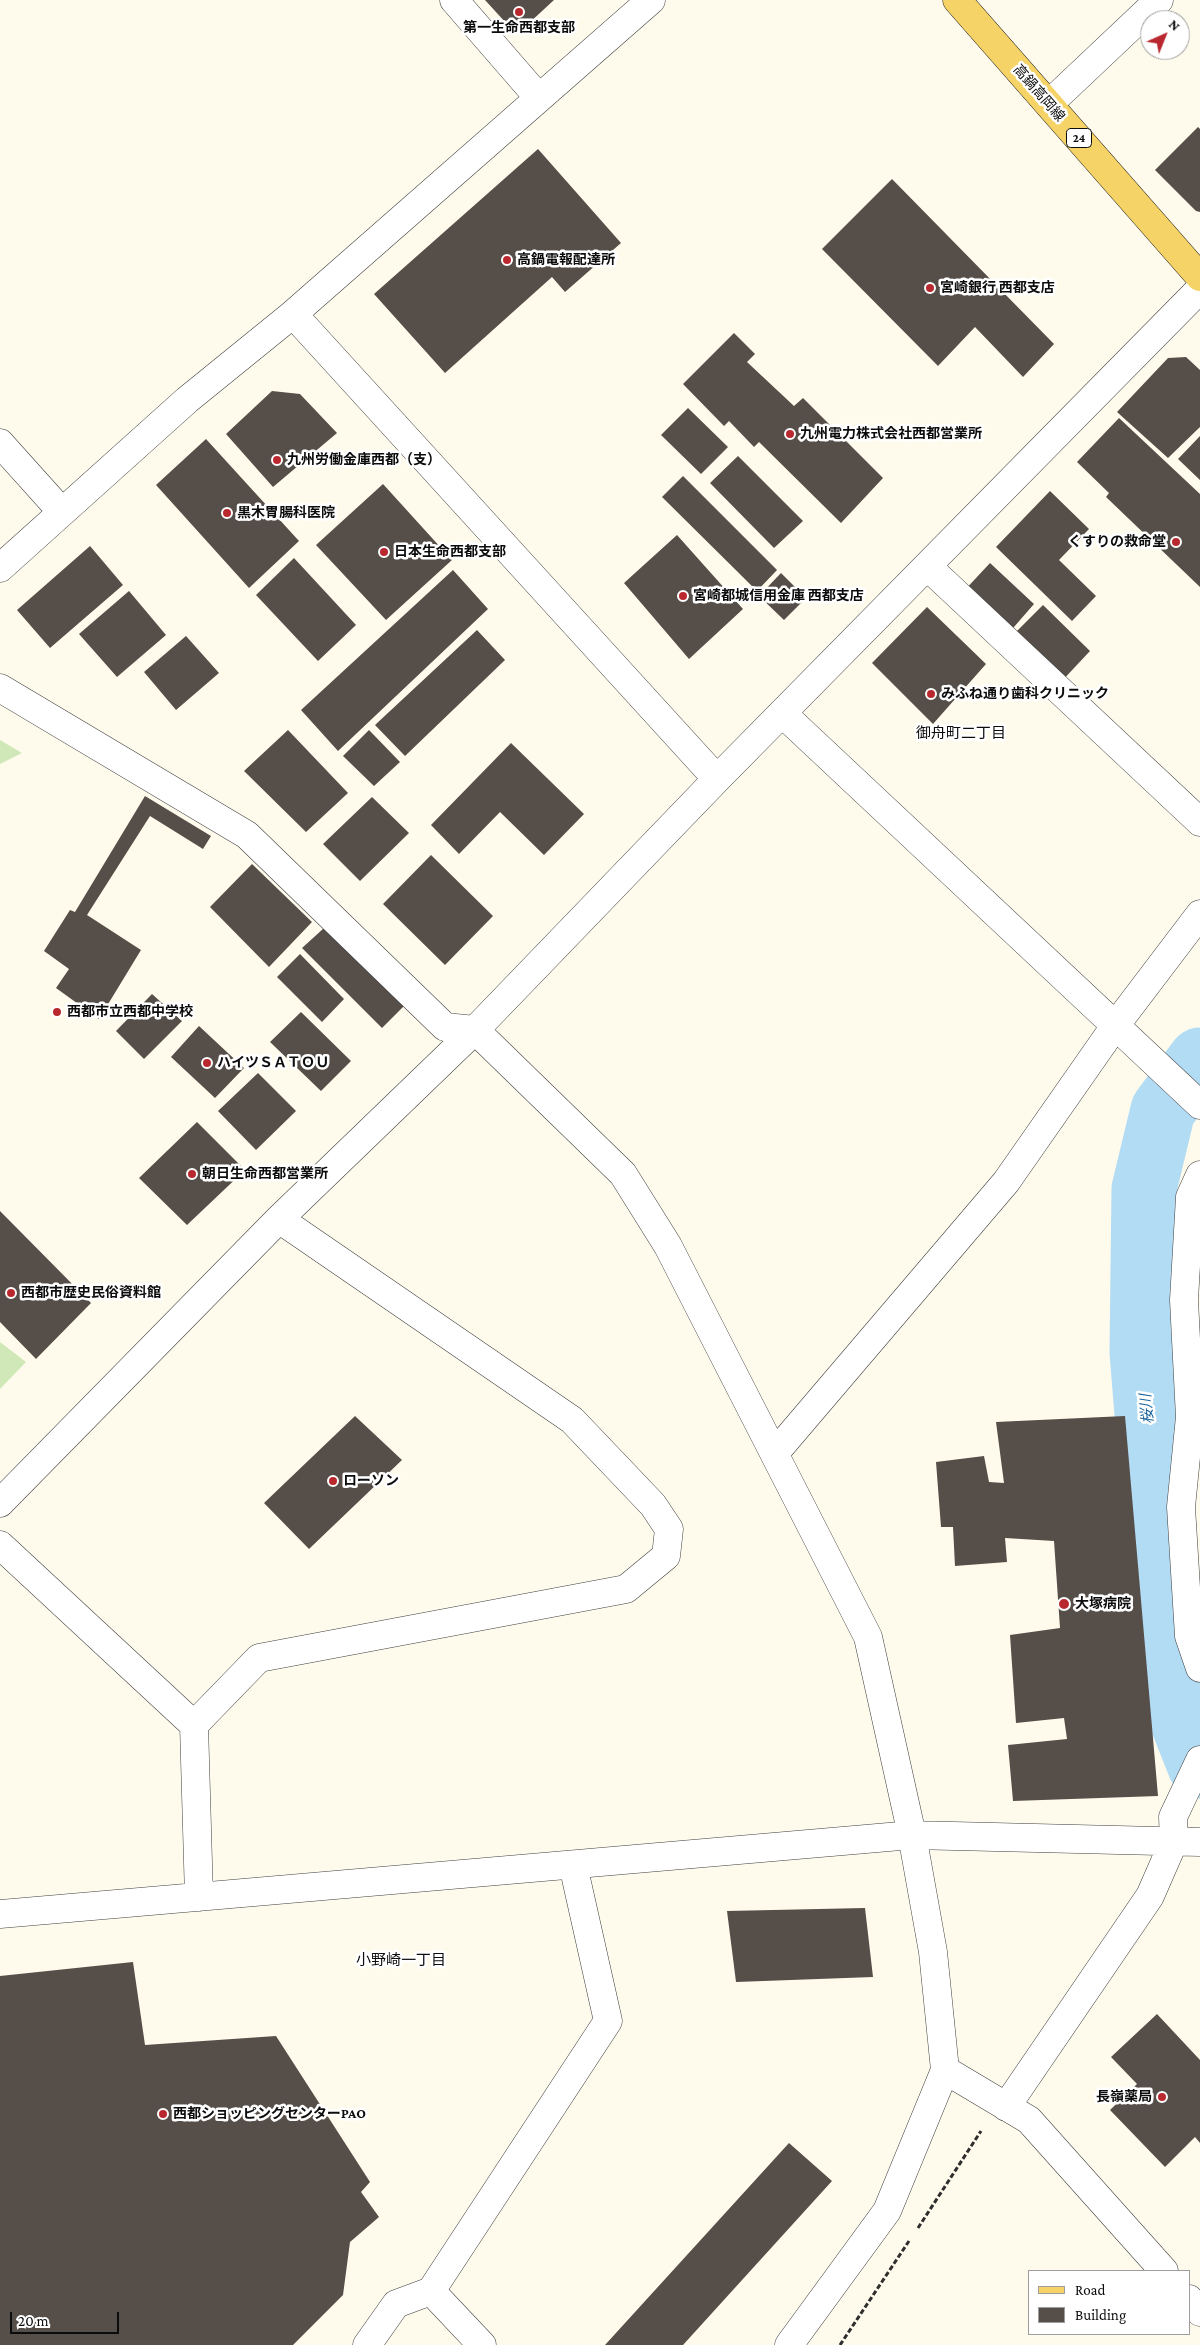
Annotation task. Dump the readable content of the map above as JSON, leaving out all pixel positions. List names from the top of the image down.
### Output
{
  "streets": {
    "main road": ["高鍋高岡線", "24"]
  },
  "districts": ["御舟町二丁目", "小野崎一丁目"],
  "water": ["桜川"],
  "places": [
    "第一生命西都支部",
    "高鍋電報配達所",
    "宮崎銀行 西都支店",
    "九州電力株式会社西都営業所",
    "九州労働金庫西都（支）",
    "黒木胃腸科医院",
    "くすりの救命堂",
    "日本生命西都支部",
    "宮崎都城信用金庫 西都支店",
    "みふね通り歯科クリニック",
    "西都市立西都中学校",
    "ハイツＳＡＴＯＵ",
    "朝日生命西都営業所",
    "西都市歴史民俗資料館",
    "ローソン",
    "大塚病院",
    "長嶺薬局",
    "西都ショッピングセンターPAO"
  ],
  "legend": ["Road", "Building"],
  "scale_bar": "20 m",
  "north": "top right"
}
